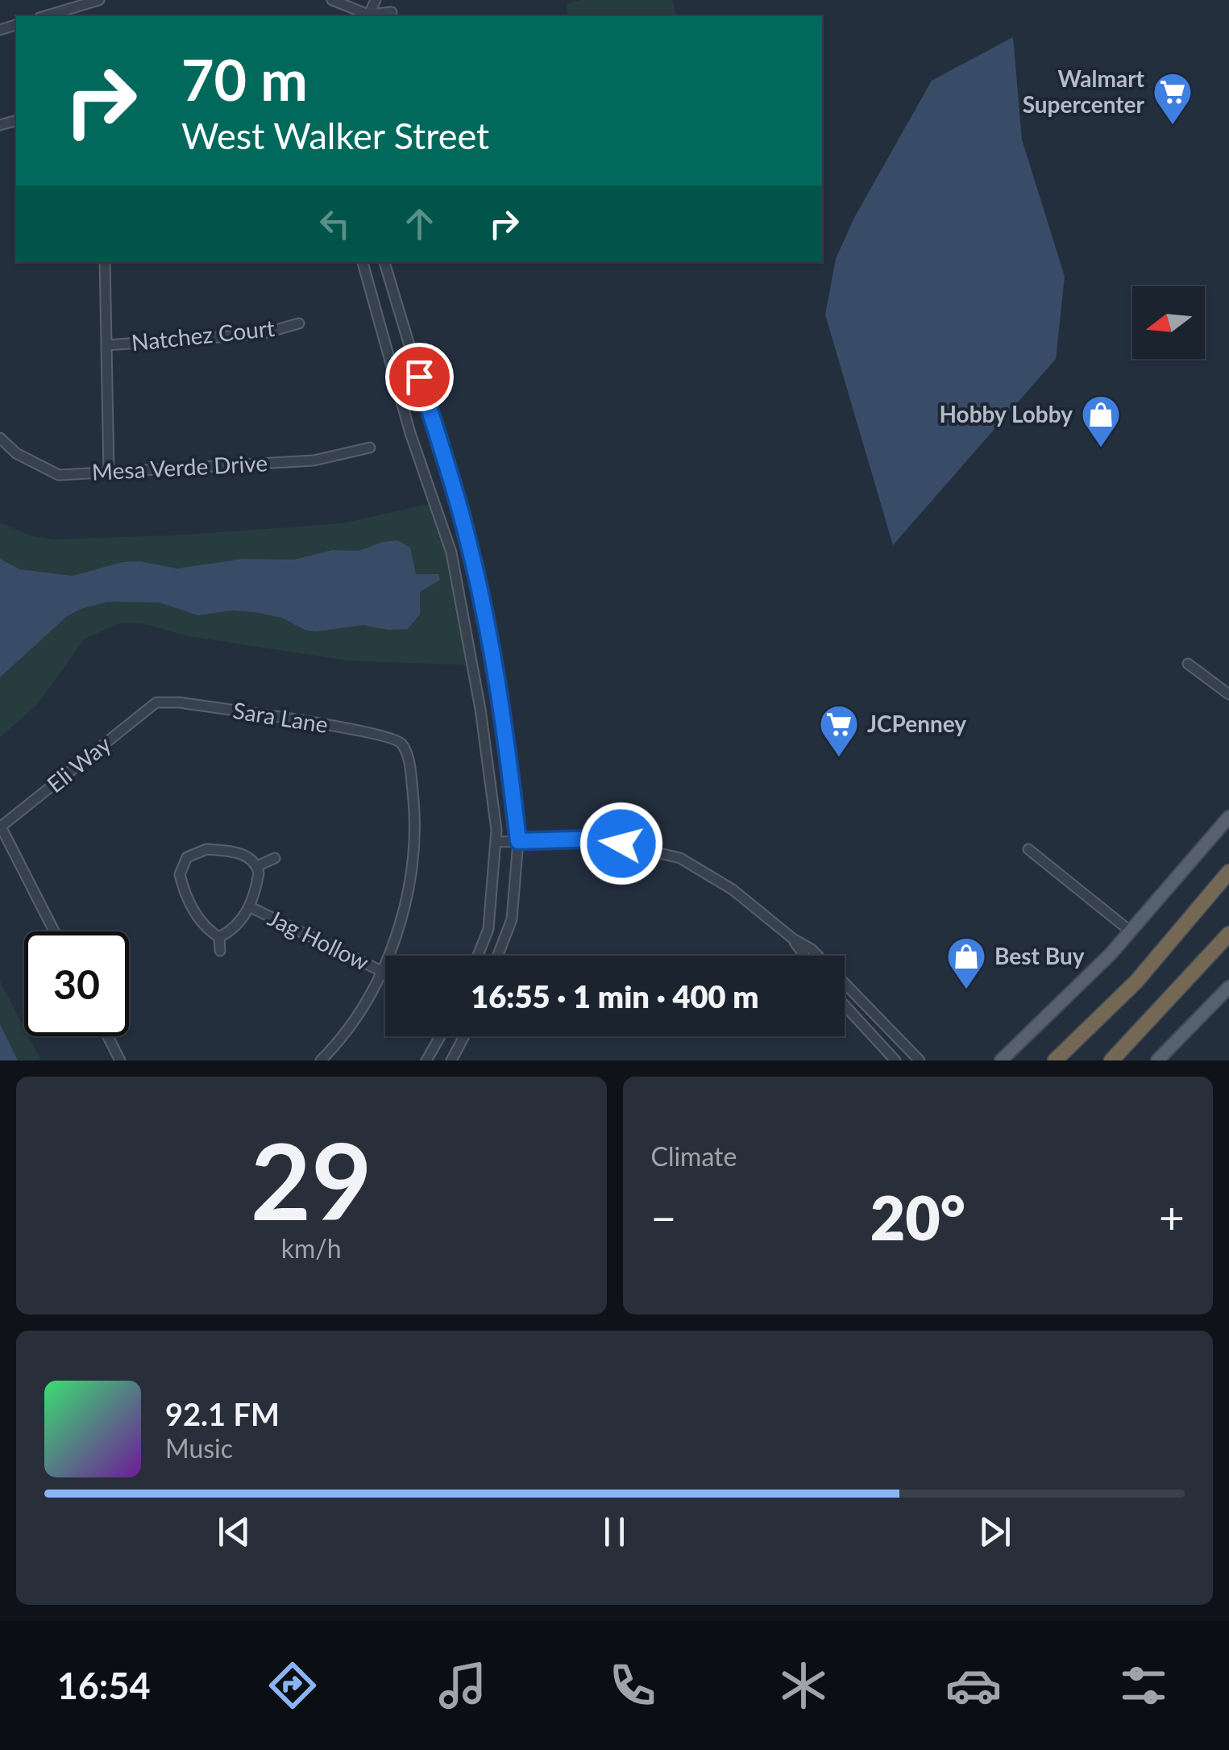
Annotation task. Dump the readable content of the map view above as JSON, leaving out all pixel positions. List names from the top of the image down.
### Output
{
  "streets": {
    "street": [
      "Natchez Court",
      "Mesa Verde Drive",
      "Sara Lane",
      "Eli Way",
      "Jag Hollow"
    ]
  },
  "crossings": [
    ["Sara Lane", "Eli Way"],
    ["Sara Lane", "Jag Hollow"]
  ],
  "places": {
    "supermarket": ["Walmart Supercenter", "JCPenney"],
    "shop": ["Hobby Lobby", "Best Buy"]
  },
  "north": "left",
  "page": {
    "turn": ["70 m", "West Walker Street"],
    "limit": "30",
    "trip": "16:55 · 1 min · 400 m",
    "tile": [
      ["29", "km/h"],
      "Climate"
    ],
    "heat": ["−", "20°", "+"],
    "song": ["92.1 FM", "Music"],
    "tabs": "16:54"
  }
}
